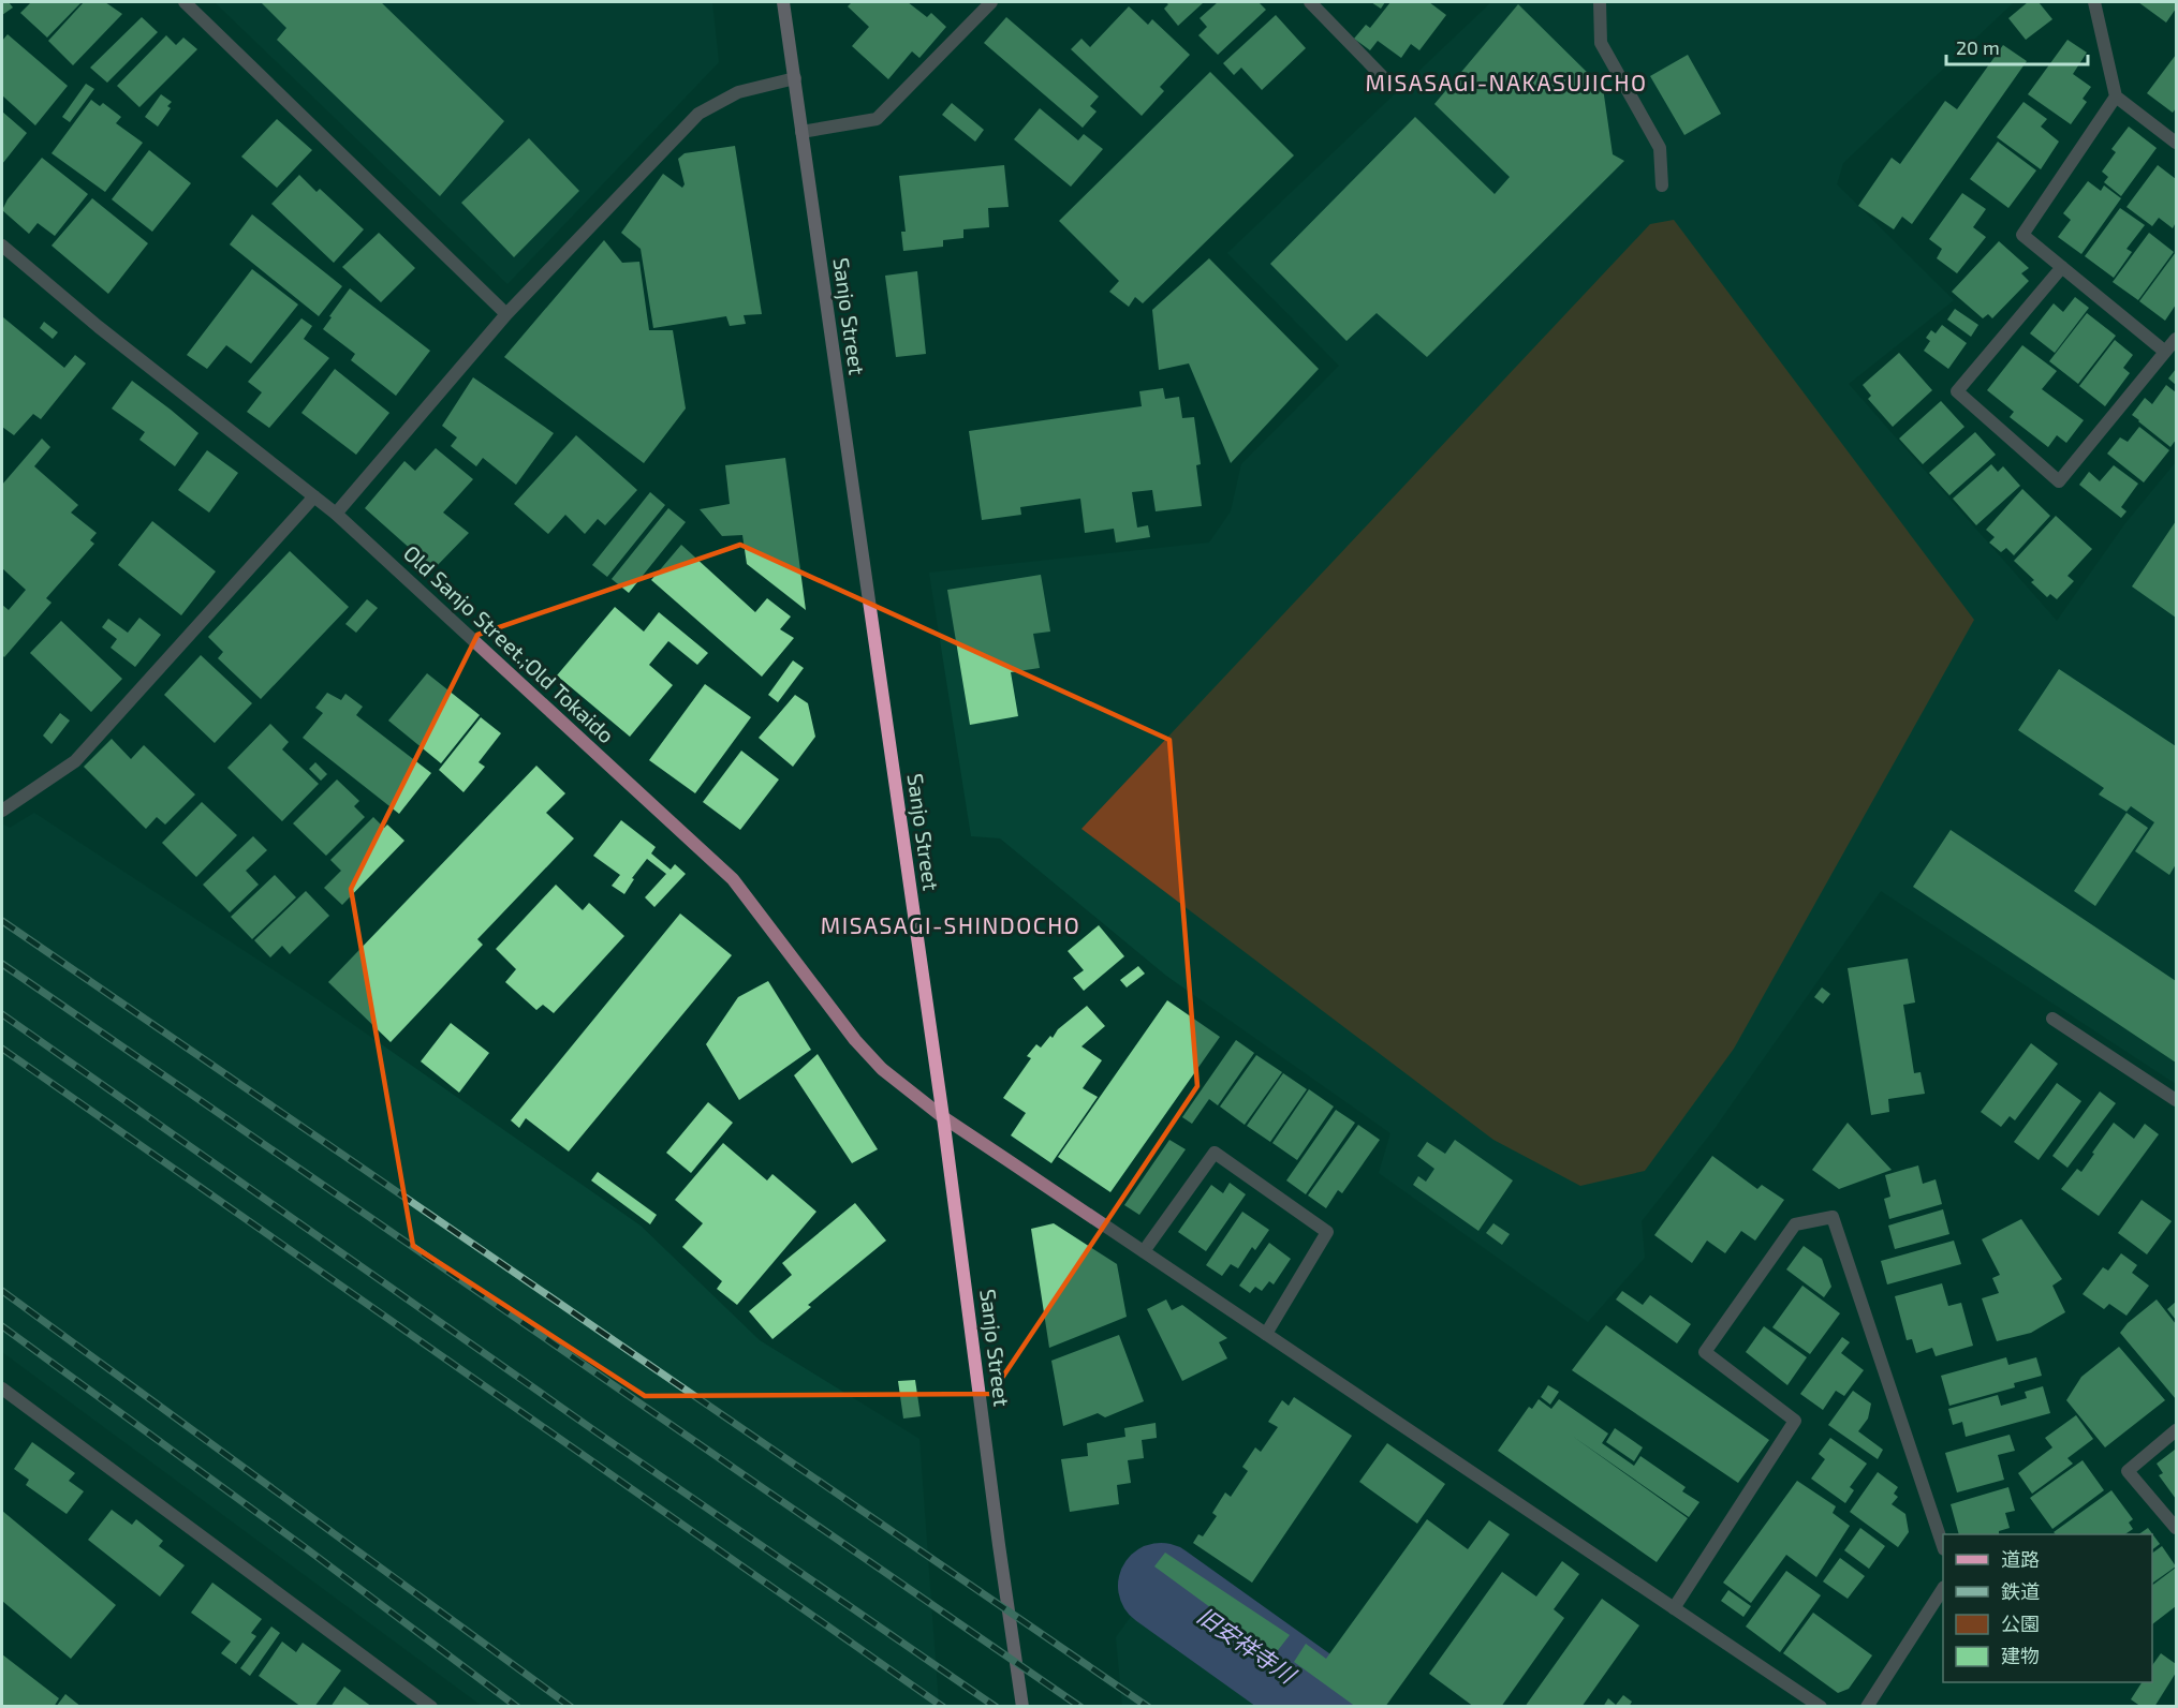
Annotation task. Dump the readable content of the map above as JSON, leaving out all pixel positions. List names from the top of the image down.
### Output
{
  "streets": {
    "main road": ["Sanjo Street"],
    "street": ["Old Sanjo Street.;Old Tokaido"]
  },
  "crossings": [
    ["Sanjo Street", "Old Sanjo Street.;Old Tokaido"]
  ],
  "districts": ["MISASAGI-NAKASUJICHO", "MISASAGI-SHINDOCHO"],
  "water": ["旧安祥寺川"],
  "legend": [
    "道路",
    "鉄道",
    "公園",
    "建物"
  ],
  "scale_bar": "20 m"
}
